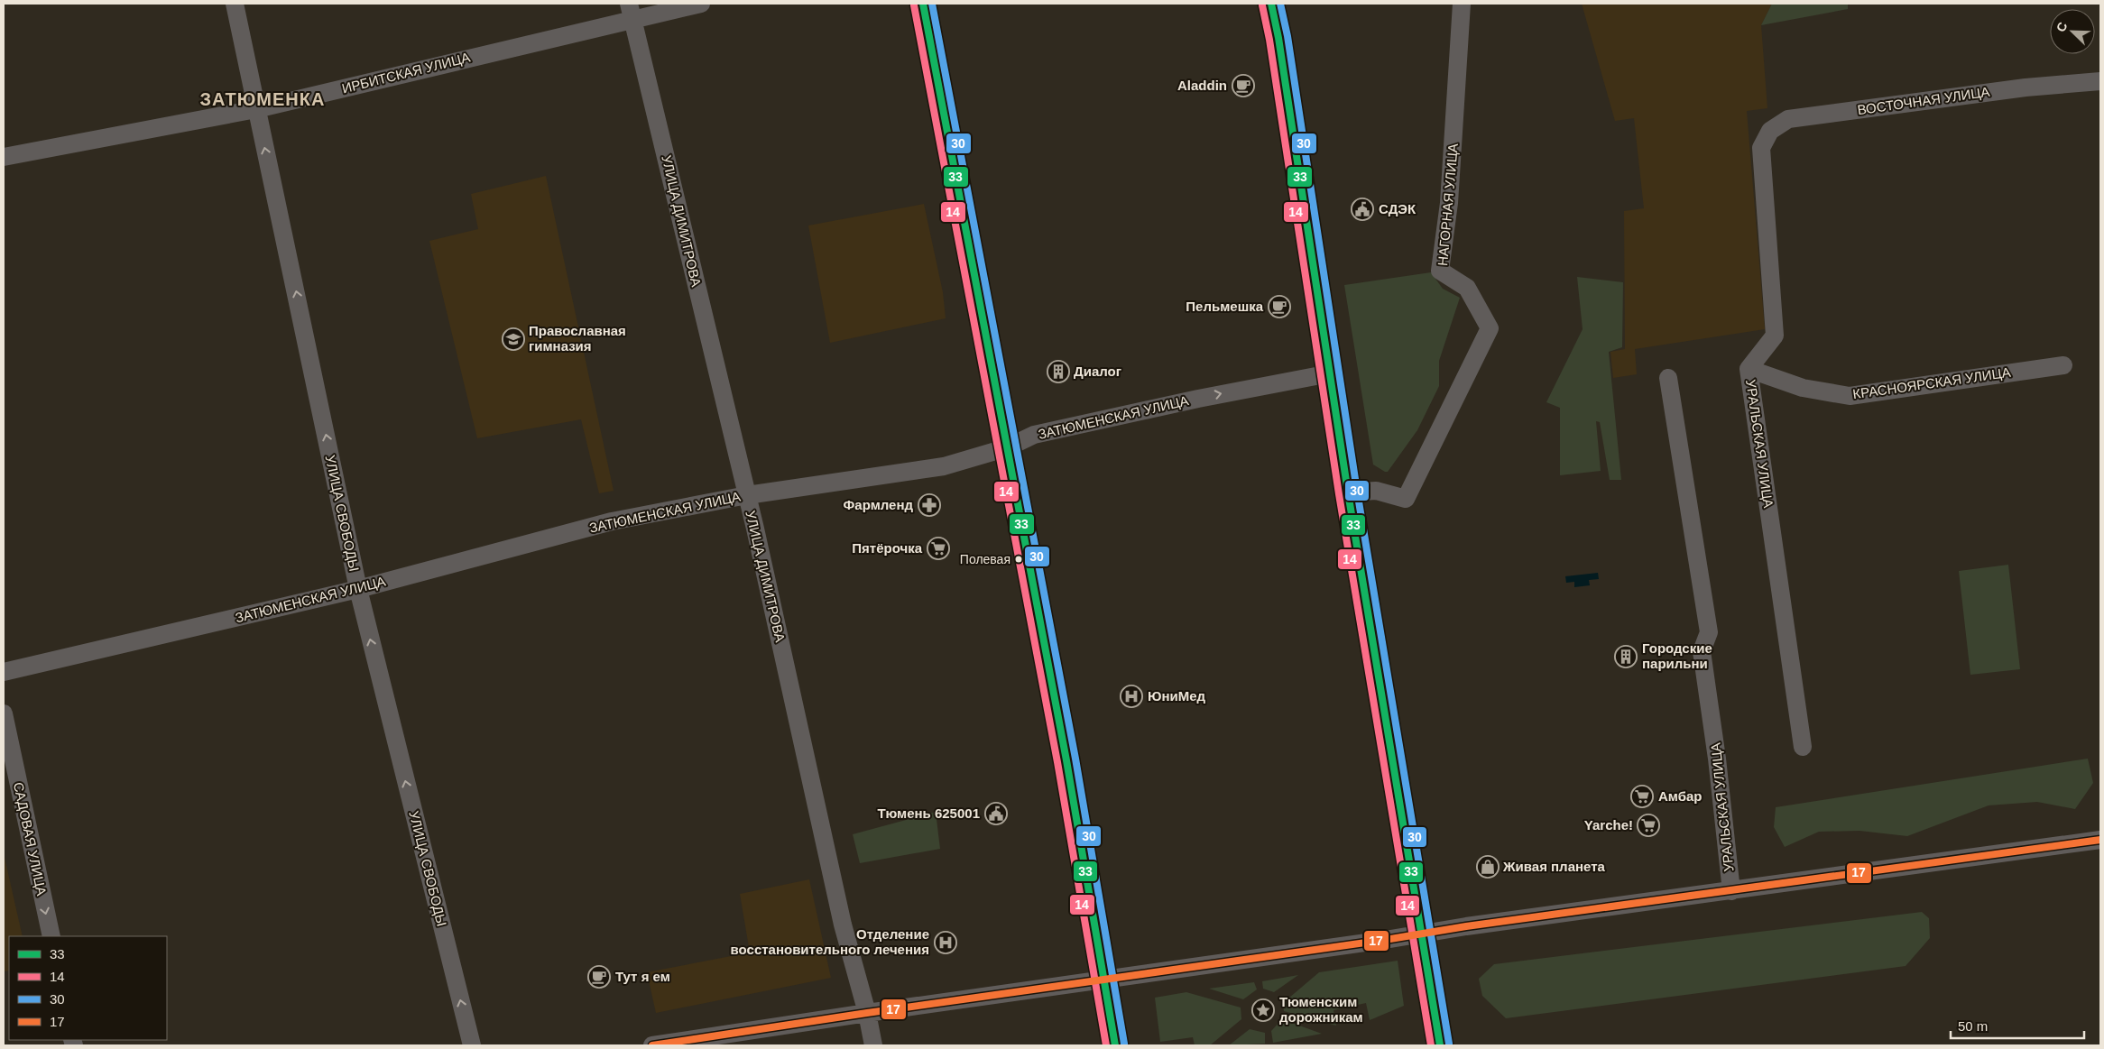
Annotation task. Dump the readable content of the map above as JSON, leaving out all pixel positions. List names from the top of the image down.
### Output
{
  "streets": {
    "street": [
      "ИРБИТСКАЯ УЛИЦА",
      "ВОСТОЧНАЯ УЛИЦА",
      "НАГОРНАЯ УЛИЦА",
      "УЛИЦА ДИМИТРОВА",
      "КРАСНОЯРСКАЯ УЛИЦА",
      "ЗАТЮМЕНСКАЯ УЛИЦА",
      "УРАЛЬСКАЯ УЛИЦА",
      "УЛИЦА СВОБОДЫ",
      "САДОВАЯ УЛИЦА"
    ]
  },
  "crossings": [
    ["ИРБИТСКАЯ УЛИЦА", "УЛИЦА ДИМИТРОВА"],
    ["ИРБИТСКАЯ УЛИЦА", "УЛИЦА СВОБОДЫ"],
    ["ВОСТОЧНАЯ УЛИЦА", "УРАЛЬСКАЯ УЛИЦА"],
    ["УЛИЦА ДИМИТРОВА", "ЗАТЮМЕНСКАЯ УЛИЦА"],
    ["КРАСНОЯРСКАЯ УЛИЦА", "УРАЛЬСКАЯ УЛИЦА"],
    ["ЗАТЮМЕНСКАЯ УЛИЦА", "УЛИЦА СВОБОДЫ"]
  ],
  "one_way": ["УЛИЦА СВОБОДЫ", "САДОВАЯ УЛИЦА"],
  "districts": ["ЗАТЮМЕНКА"],
  "places": {
    "cafe": ["Aladdin", "Пельмешка", "Тут я ем"],
    "public building": ["СДЭК", "Тюмень 625001"],
    "school or university": ["Православная гимназия"],
    "building": ["Диалог", "Городские парильни"],
    "pharmacy": ["Фармленд"],
    "supermarket": ["Пятёрочка", "Амбар", "Yarche!"],
    "other": ["Полевая"],
    "hospital": ["ЮниМед", "Отделение восстановительного лечения"],
    "shop": ["Живая планета"],
    "place": ["Тюменским дорожникам"]
  },
  "lines": [
    "transit line 33",
    "transit line 30",
    "transit line 14",
    "transit line 17"
  ],
  "legend": [
    "33",
    "14",
    "30",
    "17"
  ],
  "scale_bar": "50 m",
  "north": "top left"
}
